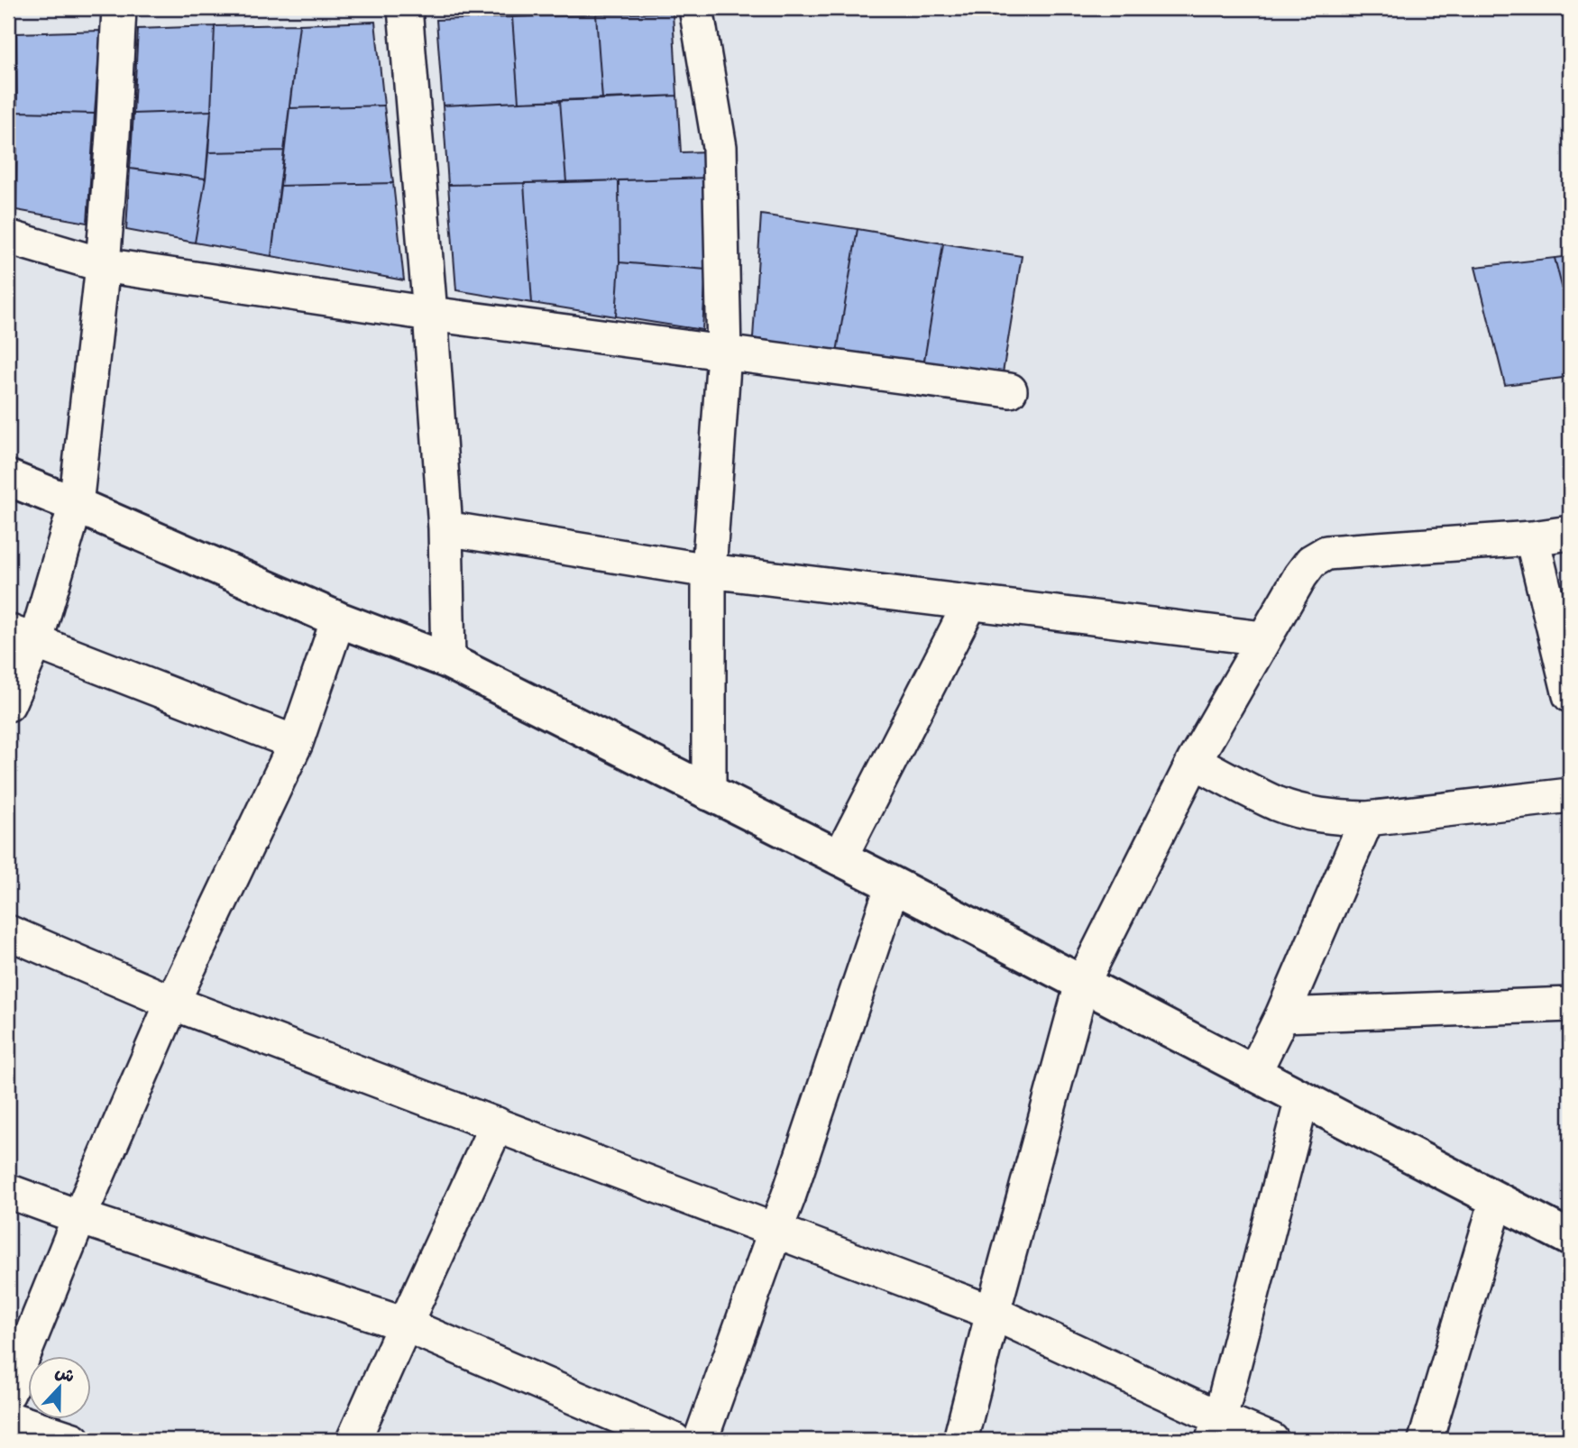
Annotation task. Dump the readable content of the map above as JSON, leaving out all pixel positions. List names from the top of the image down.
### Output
{
  "north": "top"
}
